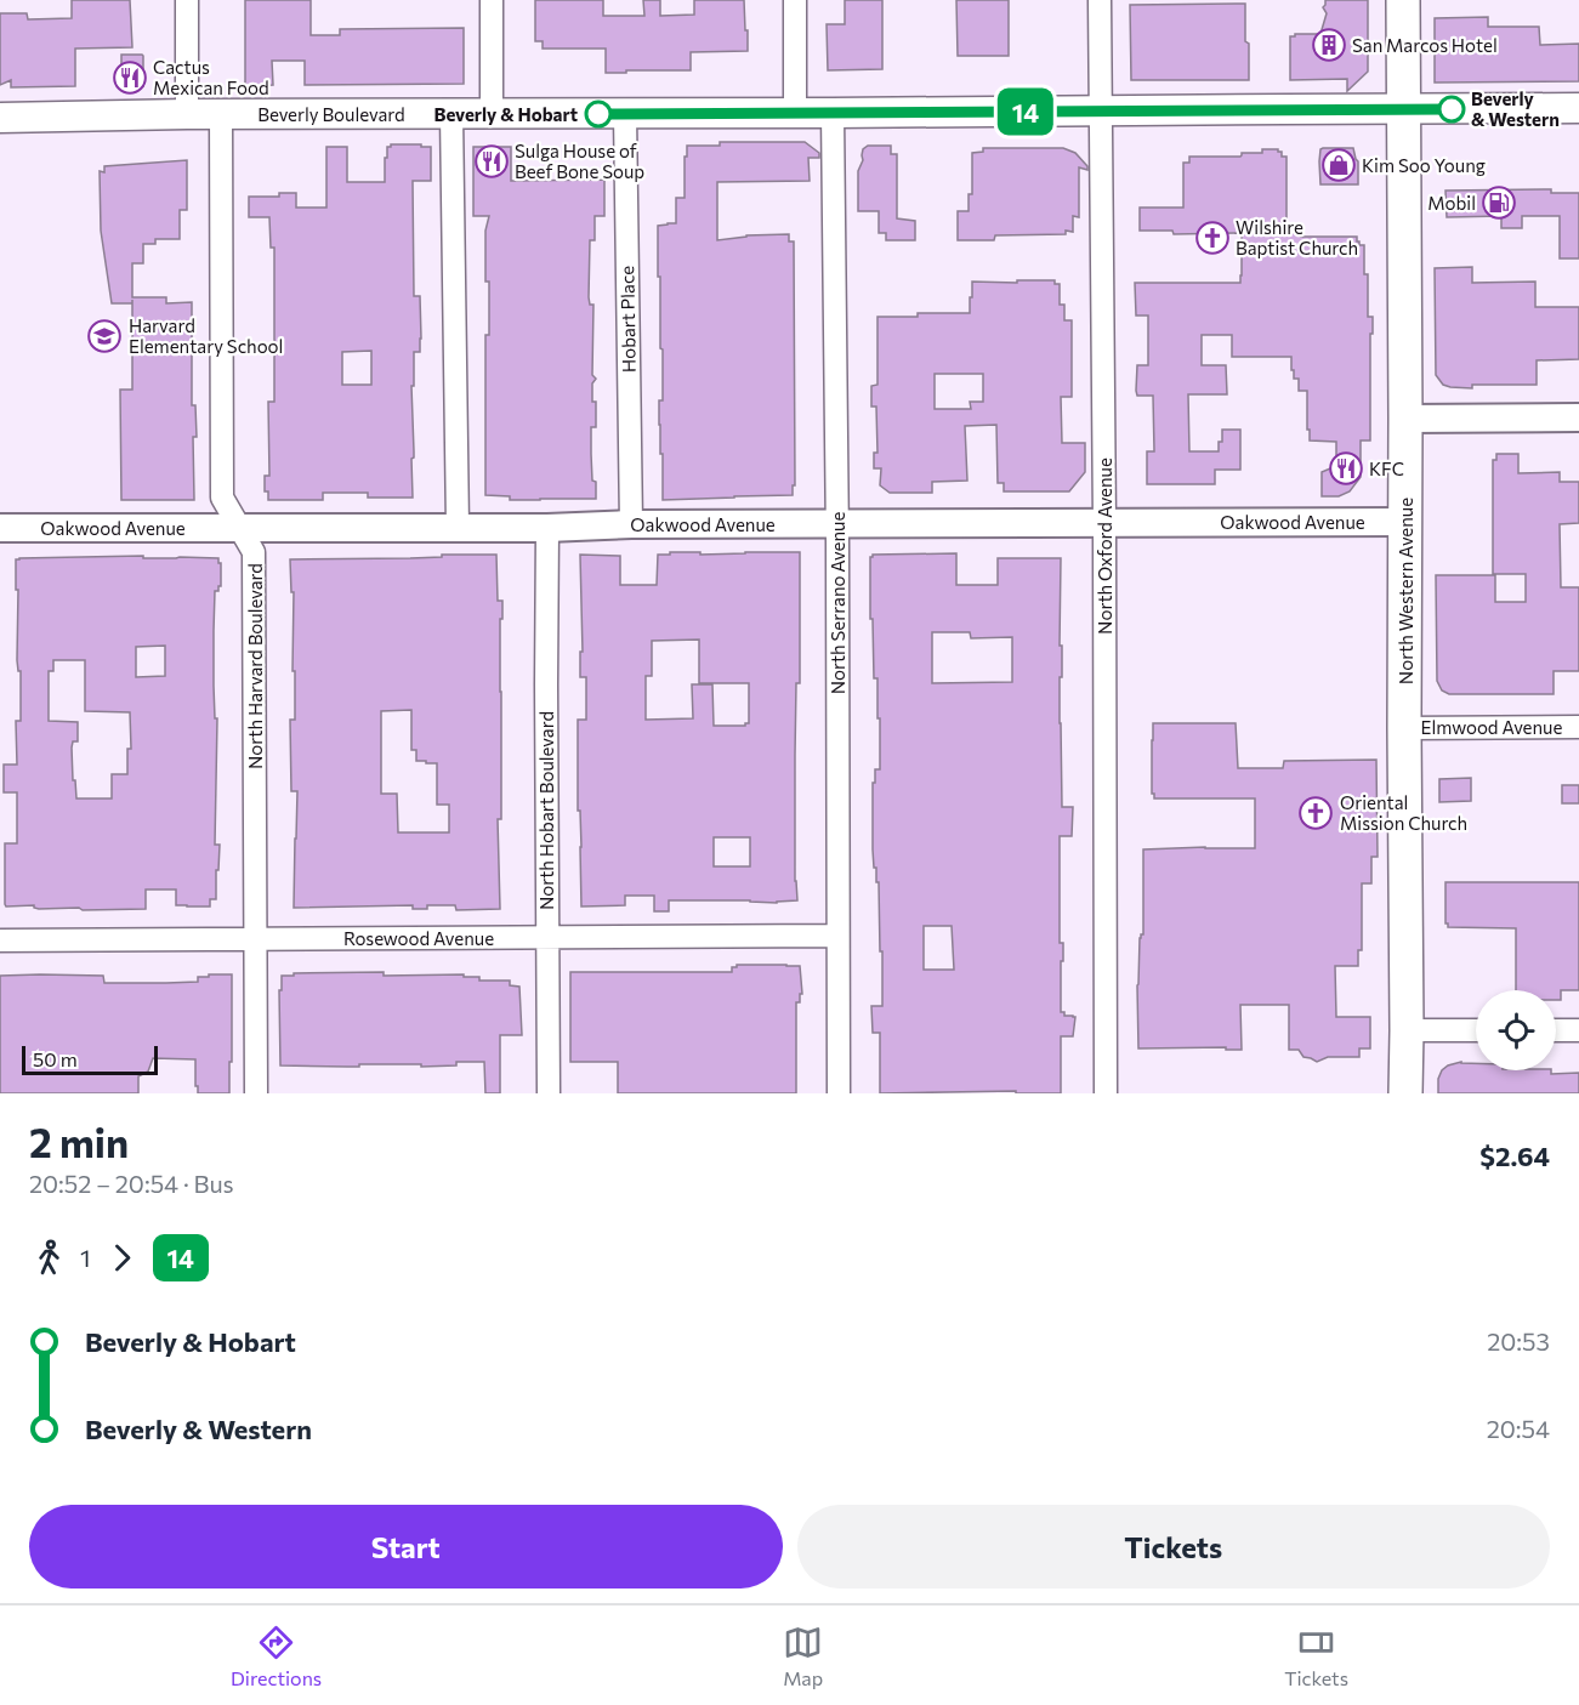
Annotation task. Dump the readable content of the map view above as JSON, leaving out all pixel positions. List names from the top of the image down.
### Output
{
  "streets": {
    "main road": ["Beverly Boulevard", "North Western Avenue"],
    "street": [
      "Hobart Place",
      "Oakwood Avenue",
      "North Oxford Avenue",
      "North Serrano Avenue",
      "North Harvard Boulevard",
      "Elmwood Avenue",
      "North Hobart Boulevard",
      "Rosewood Avenue"
    ]
  },
  "crossings": [
    ["Beverly Boulevard", "Hobart Place"],
    ["Beverly Boulevard", "North Oxford Avenue"],
    ["Beverly Boulevard", "North Western Avenue"],
    ["Beverly Boulevard", "North Serrano Avenue"],
    ["Beverly Boulevard", "North Harvard Boulevard"],
    ["Hobart Place", "Oakwood Avenue"],
    ["Oakwood Avenue", "North Oxford Avenue"],
    ["Oakwood Avenue", "North Western Avenue"],
    ["Oakwood Avenue", "North Serrano Avenue"],
    ["Oakwood Avenue", "North Harvard Boulevard"],
    ["Oakwood Avenue", "North Hobart Boulevard"],
    ["North Western Avenue", "Elmwood Avenue"],
    ["North Serrano Avenue", "Rosewood Avenue"],
    ["North Harvard Boulevard", "Rosewood Avenue"],
    ["North Hobart Boulevard", "Rosewood Avenue"]
  ],
  "places": {
    "building": ["San Marcos Hotel"],
    "restaurant": ["Cactus Mexican Food", "Sulga House of Beef Bone Soup", "KFC"],
    "other": ["Beverly & Western", "Beverly & Hobart"],
    "shop": ["Kim Soo Young"],
    "fuel station": ["Mobil"],
    "church": ["Wilshire Baptist Church", "Oriental Mission Church"],
    "school or university": ["Harvard Elementary School"]
  },
  "lines": ["bus line 14"],
  "scale_bar": "50 m",
  "page": {
    "on_map": "14",
    "scale": "50 m",
    "heading": ["2 min", "20:52 – 20:54 · Bus", "$2.64"],
    "legs": ["1", "14"],
    "list": [
      {
        "name": "Beverly & Hobart",
        "value": "20:53"
      },
      {
        "name": "Beverly & Western",
        "value": "20:54"
      }
    ],
    "buttons": ["Start", "Tickets"],
    "tabs": ["Directions", "Map", "Tickets"]
  }
}
